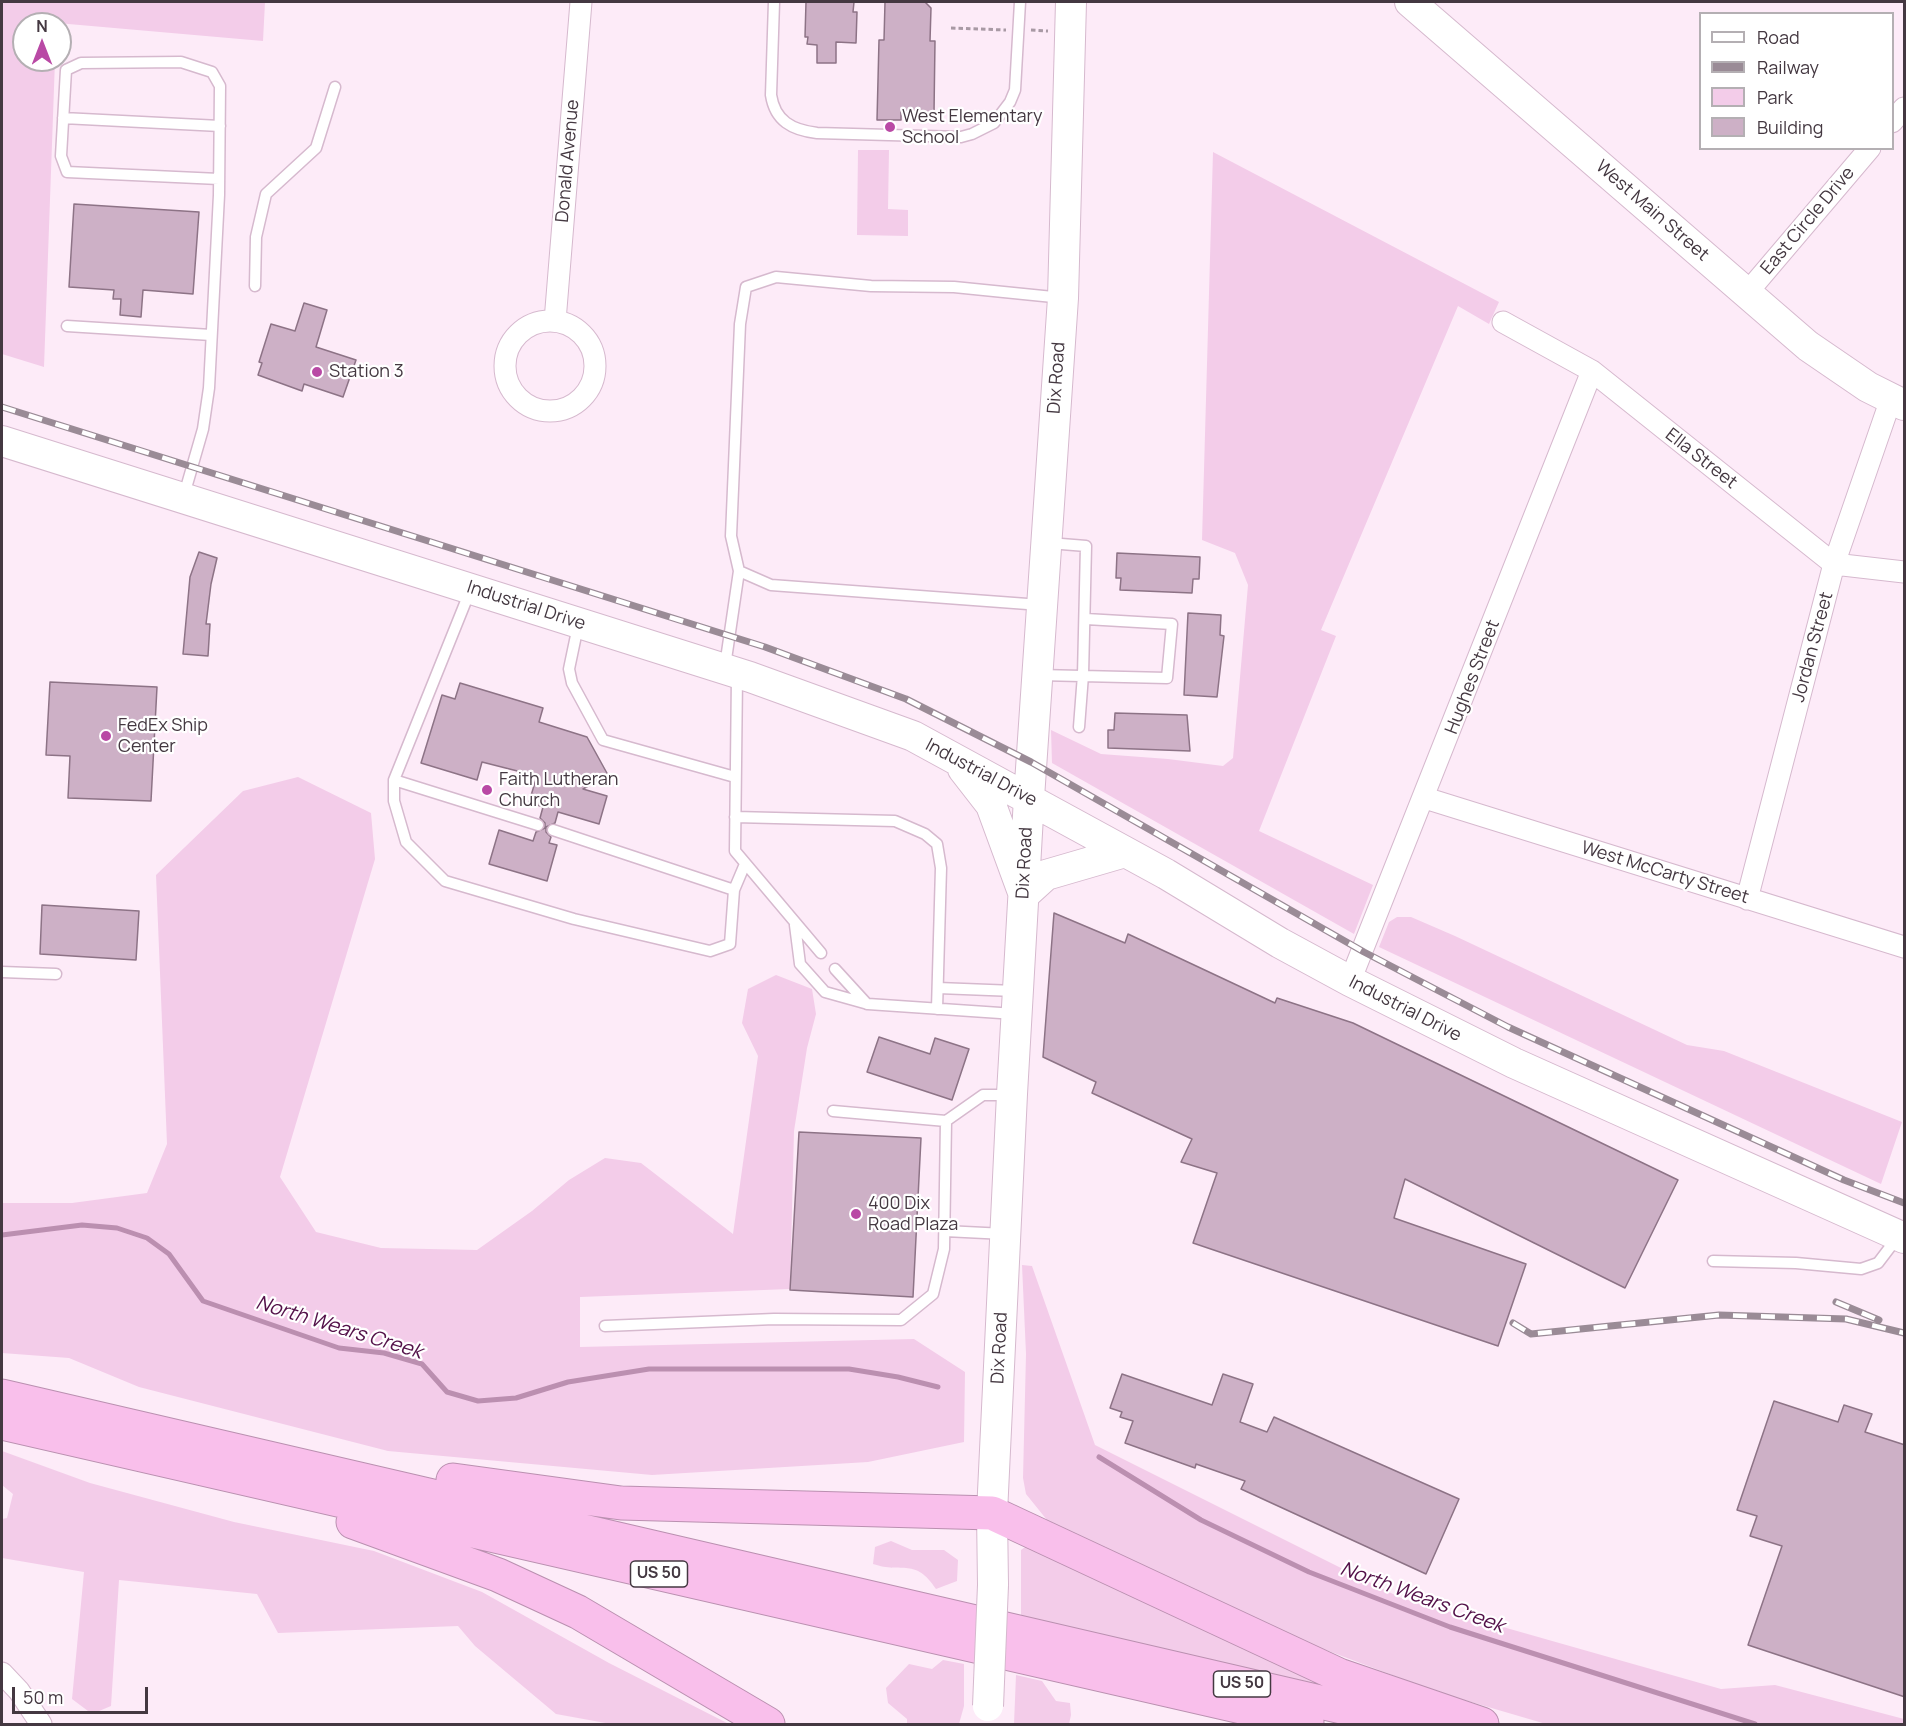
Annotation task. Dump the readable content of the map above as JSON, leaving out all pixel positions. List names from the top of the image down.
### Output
{
  "streets": {
    "highway": ["US 50"],
    "main road": ["West Main Street", "Dix Road", "Industrial Drive"],
    "street": [
      "Donald Avenue",
      "East Circle Drive",
      "Ella Street",
      "Jordan Street",
      "Hughes Street",
      "West McCarty Street"
    ]
  },
  "crossings": [
    ["West Main Street", "East Circle Drive"],
    ["West Main Street", "Jordan Street"],
    ["Dix Road", "Industrial Drive"],
    ["Ella Street", "Jordan Street"],
    ["Ella Street", "Hughes Street"],
    ["Industrial Drive", "Hughes Street"],
    ["Jordan Street", "West McCarty Street"],
    ["Hughes Street", "West McCarty Street"]
  ],
  "water": ["North Wears Creek"],
  "places": [
    "West Elementary School",
    "Station 3",
    "FedEx Ship Center",
    "Faith Lutheran Church",
    "400 Dix Road Plaza"
  ],
  "legend": [
    "Road",
    "Railway",
    "Park",
    "Building"
  ],
  "scale_bar": "50 m",
  "north": "top"
}
